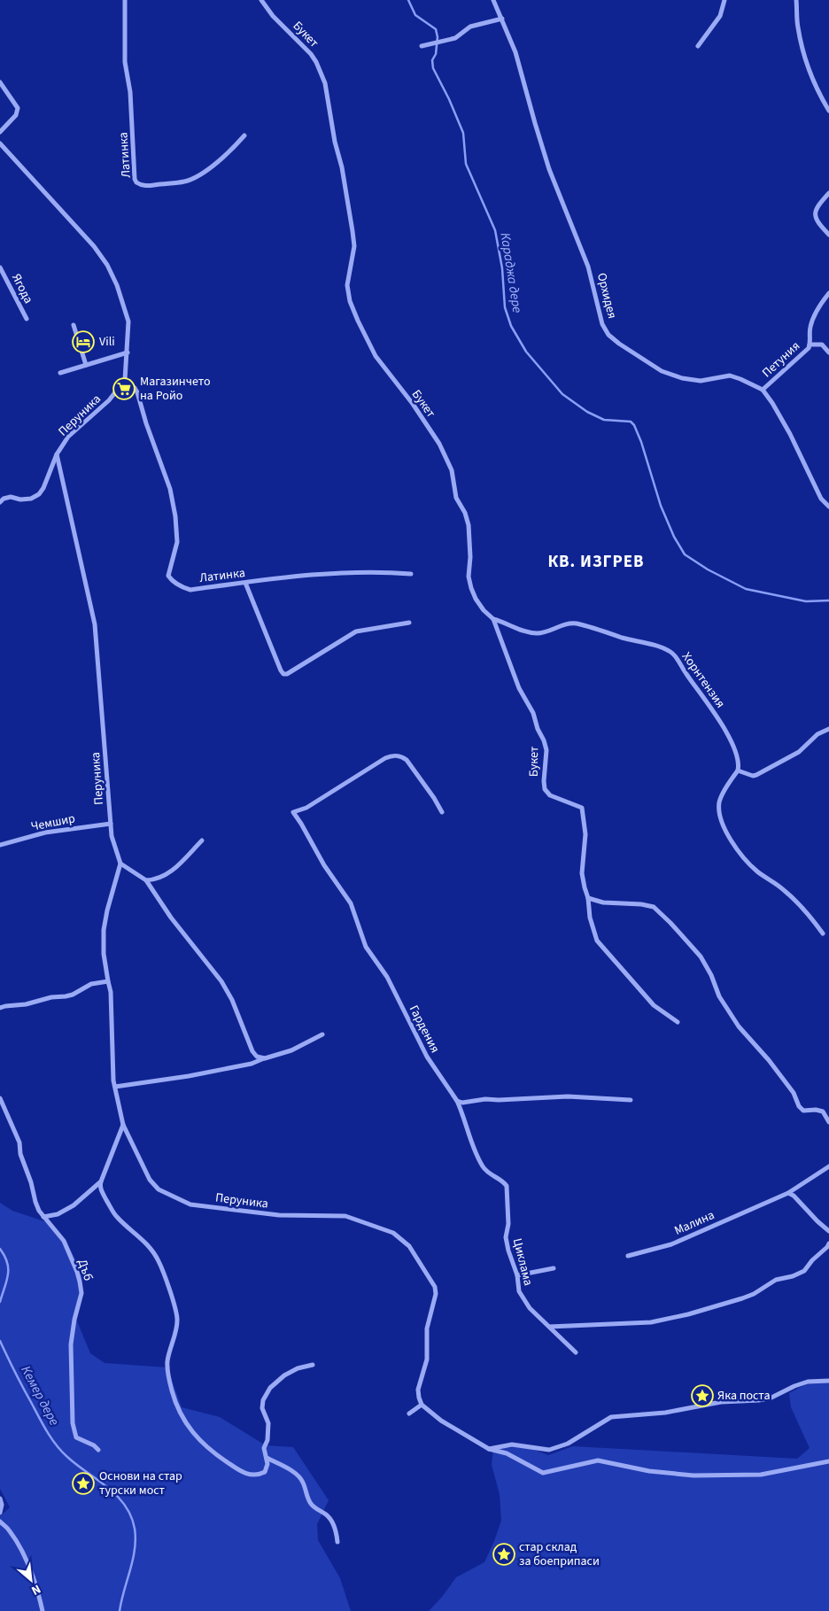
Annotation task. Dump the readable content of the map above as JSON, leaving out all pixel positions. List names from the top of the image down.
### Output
{
  "streets": {
    "street": [
      "Букет",
      "Латинка",
      "Ягода",
      "Орхидея",
      "Петуния",
      "Перуника",
      "Хорнтензия",
      "Чемшир",
      "Гардения",
      "Малина",
      "Циклама",
      "Дъб"
    ]
  },
  "crossings": [
    ["Букет", "Хорнтензия"],
    ["Латинка", "Перуника"],
    ["Орхидея", "Петуния"],
    ["Перуника", "Чемшир"],
    ["Гардения", "Циклама"]
  ],
  "districts": ["КВ. ИЗГРЕВ"],
  "water": ["Караджа дере", "Кемер дере"],
  "places": {
    "hotel": ["Vili"],
    "supermarket": ["Магазинчето на Ройо"],
    "place": ["Яка поста", "Основи на стар турски мост", "стар склад за боеприпаси"]
  },
  "north": "bottom right"
}
